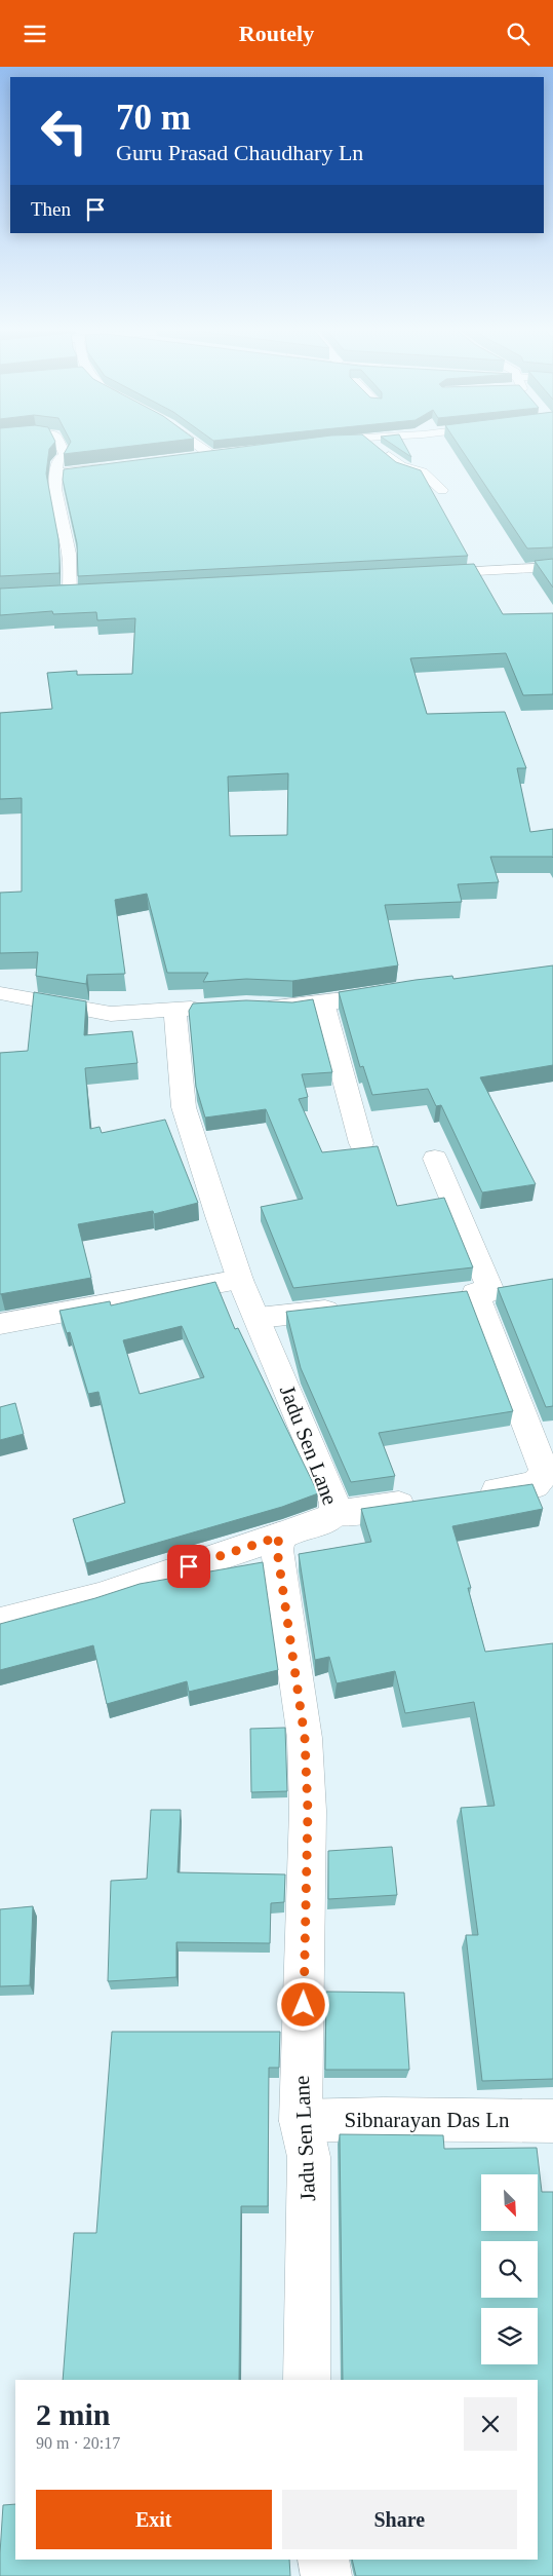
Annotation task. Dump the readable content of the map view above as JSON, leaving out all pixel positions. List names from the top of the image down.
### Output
{
  "streets": {
    "street": ["Jadu Sen Lane", "Sibnarayan Das Ln"]
  },
  "crossings": [
    ["Jadu Sen Lane", "Sibnarayan Das Ln"]
  ],
  "north": "bottom right",
  "page": {
    "header": "Routely",
    "turn": ["70 m", "Guru Prasad Chaudhary Ln"],
    "then": "Then",
    "heading": ["2 min", "90 m · 20:17"],
    "buttons": ["Exit", "Share"]
  }
}
